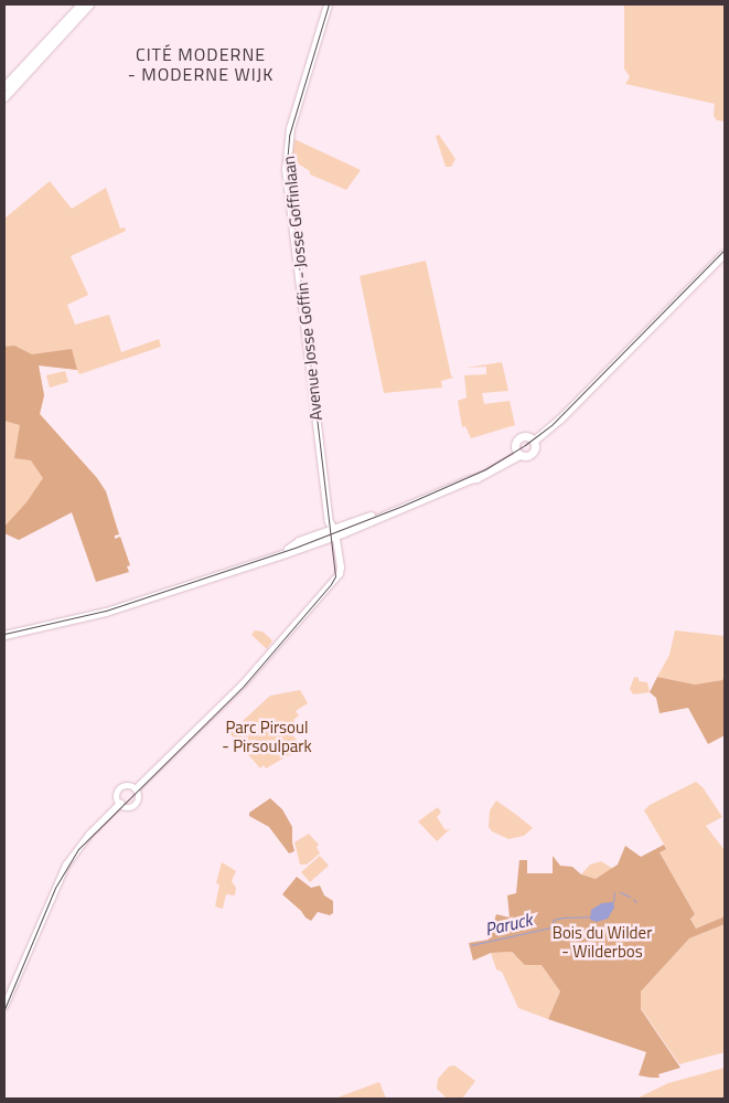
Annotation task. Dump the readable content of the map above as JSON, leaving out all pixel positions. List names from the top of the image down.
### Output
{
  "streets": {
    "main road": ["Avenue Josse Goffin - Josse Goffinlaan"]
  },
  "districts": ["CITÉ MODERNE - MODERNE WIJK"],
  "water": ["Paruck"],
  "parks": ["Parc Pirsoul - Pirsoulpark", "Bois du Wilder - Wilderbos"]
}
